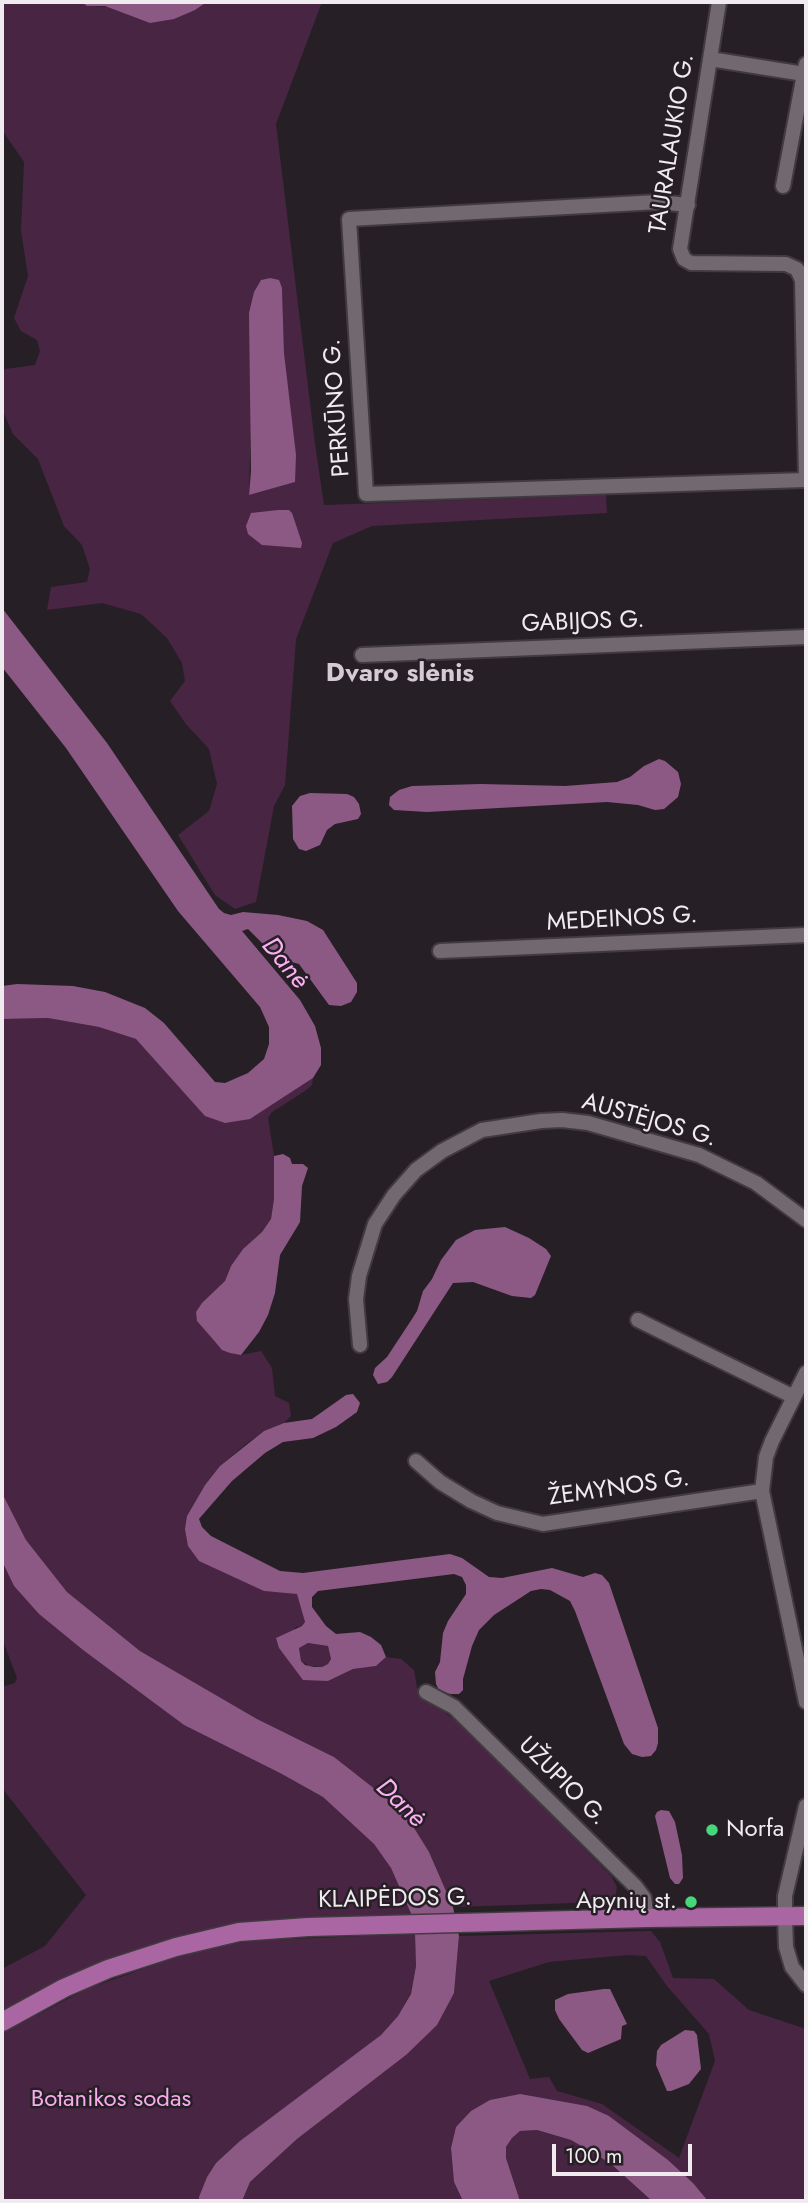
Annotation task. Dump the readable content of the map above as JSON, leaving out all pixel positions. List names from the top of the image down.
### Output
{
  "streets": {
    "main road": ["KLAIPĖDOS G."],
    "street": [
      "TAURALAUKIO G.",
      "PERKŪNO G.",
      "GABIJOS G.",
      "MEDEINOS G.",
      "AUSTĖJOS G.",
      "ŽEMYNOS G.",
      "UŽUPIO G."
    ]
  },
  "crossings": [
    ["TAURALAUKIO G.", "PERKŪNO G."],
    ["UŽUPIO G.", "KLAIPĖDOS G."]
  ],
  "districts": ["Dvaro slėnis"],
  "water": ["Danė"],
  "parks": ["Botanikos sodas"],
  "places": ["Norfa", "Apynių st."],
  "scale_bar": "100 m"
}
